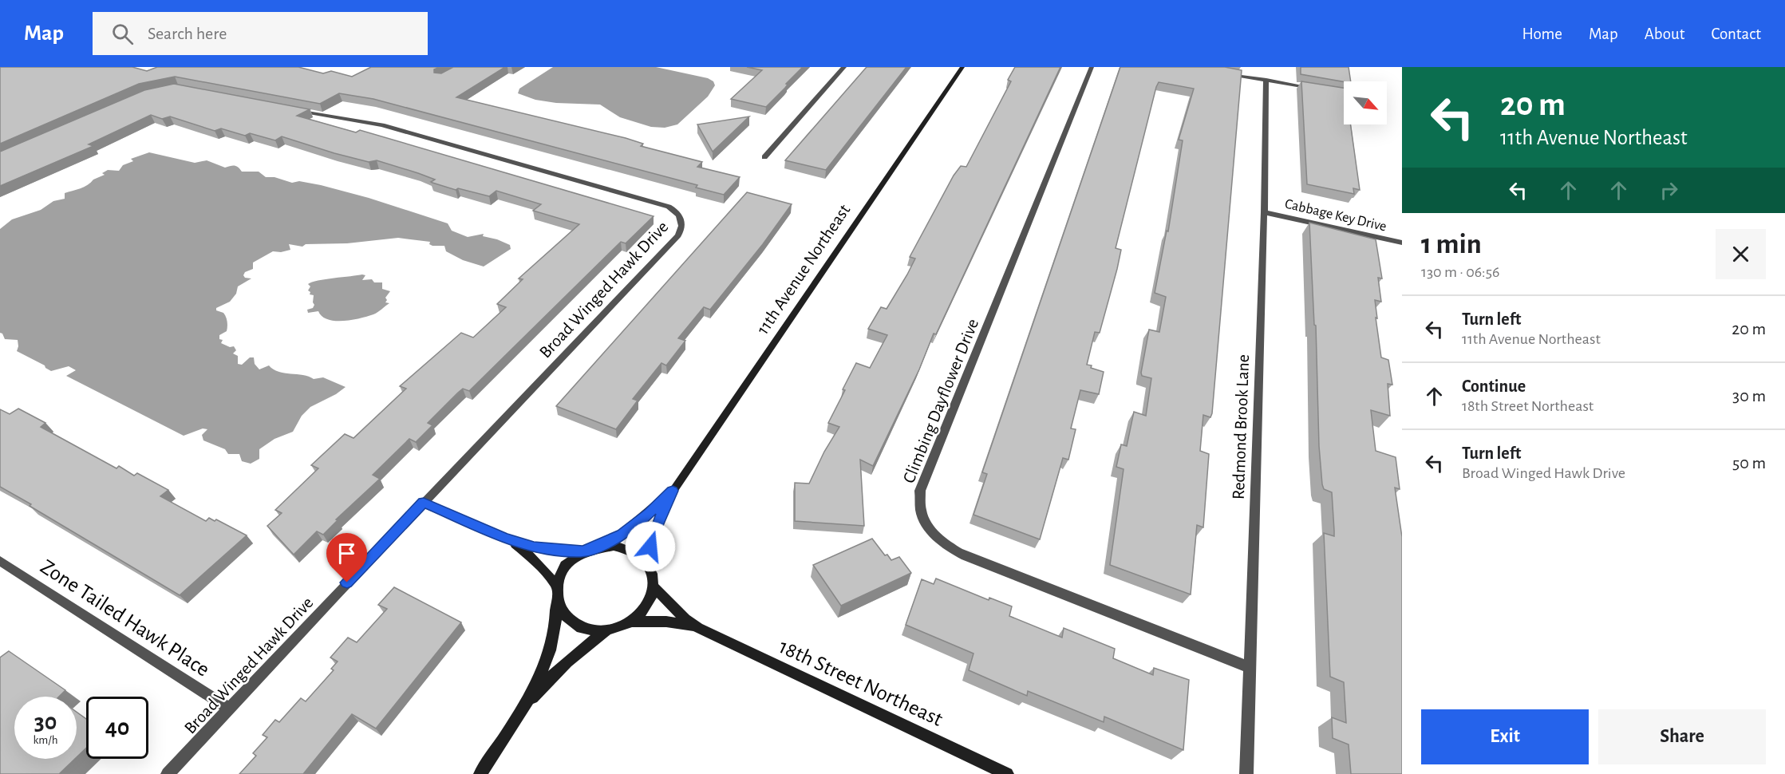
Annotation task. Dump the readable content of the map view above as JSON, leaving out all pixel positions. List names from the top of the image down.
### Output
{
  "streets": {
    "street": [
      "Cabbage Key Drive",
      "11th Avenue Northeast",
      "Broad Winged Hawk Drive",
      "Climbing Dayflower Drive",
      "Redmond Brook Lane",
      "Zone Tailed Hawk Place",
      "18th Street Northeast"
    ]
  },
  "crossings": [
    ["Cabbage Key Drive", "Redmond Brook Lane"],
    ["11th Avenue Northeast", "18th Street Northeast"],
    ["Broad Winged Hawk Drive", "Zone Tailed Hawk Place"],
    ["Climbing Dayflower Drive", "Redmond Brook Lane"]
  ],
  "north": "bottom right",
  "page": {
    "header": "Map",
    "search": "Search here",
    "nav": [
      "Home",
      "Map",
      "About",
      "Contact"
    ],
    "turn": ["20 m", "11th Avenue Northeast"],
    "heading": ["1 min", "130 m · 06:56"],
    "list": [
      {
        "name": "Turn left",
        "note": "11th Avenue Northeast",
        "value": "20 m"
      },
      {
        "name": "Continue",
        "note": "18th Street Northeast",
        "value": "30 m"
      },
      {
        "name": "Turn left",
        "note": "Broad Winged Hawk Drive",
        "value": "50 m"
      }
    ],
    "speed": "30 km/h",
    "limit": "40",
    "buttons": ["Exit", "Share"]
  }
}
